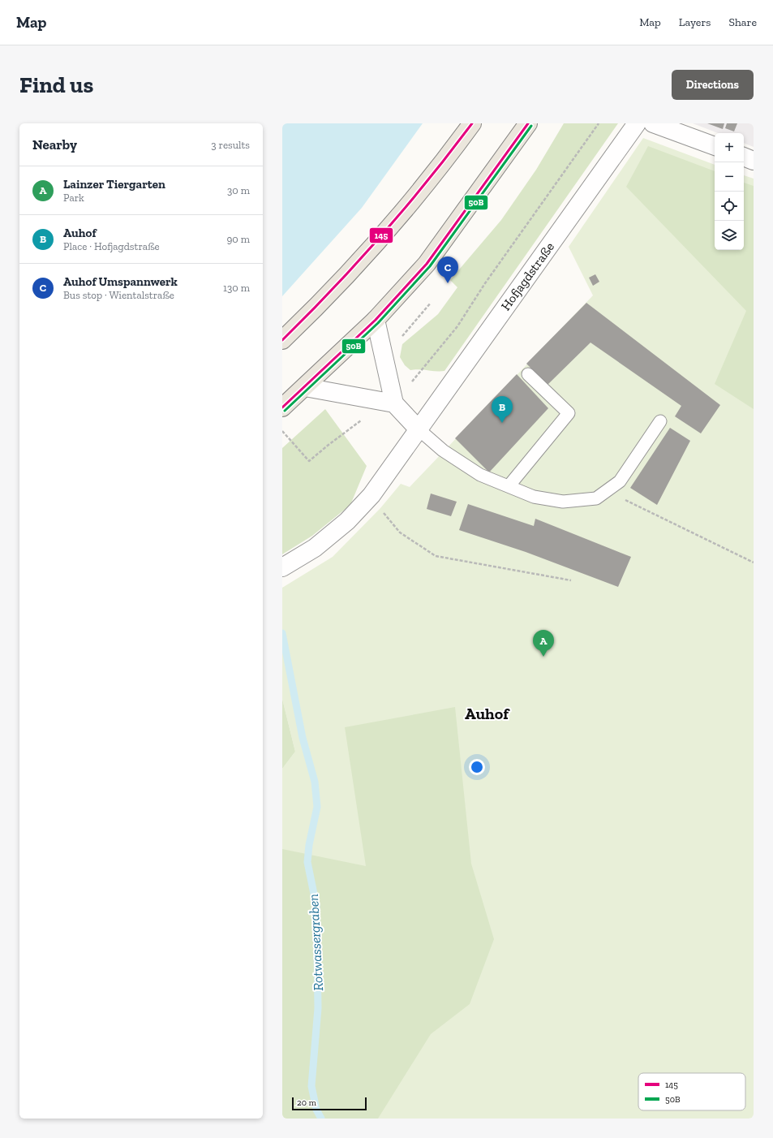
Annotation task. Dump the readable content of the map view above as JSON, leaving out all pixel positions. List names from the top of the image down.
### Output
{
  "streets": {
    "street": ["Hofjagdstraße"]
  },
  "districts": ["Auhof"],
  "water": ["Rotwassergraben"],
  "lines": ["transit line 145", "transit line 50B"],
  "legend": ["145", "50B"],
  "scale_bar": "20 m",
  "page": {
    "header": "Map",
    "nav": ["Map", "Layers", "Share"],
    "buttons": "Directions",
    "title": "Find us",
    "heading": ["Nearby", "3 results"],
    "map_buttons": ["+", "−"],
    "list": [
      {
        "mark": "A",
        "name": "Lainzer Tiergarten",
        "note": "Park",
        "value": "30 m"
      },
      {
        "mark": "B",
        "name": "Auhof",
        "note": "Place · Hofjagdstraße",
        "value": "90 m"
      },
      {
        "mark": "C",
        "name": "Auhof Umspannwerk",
        "note": "Bus stop · Wientalstraße",
        "value": "130 m"
      }
    ],
    "pins": ["C", "B", "A"],
    "scale": "20 m"
  }
}
